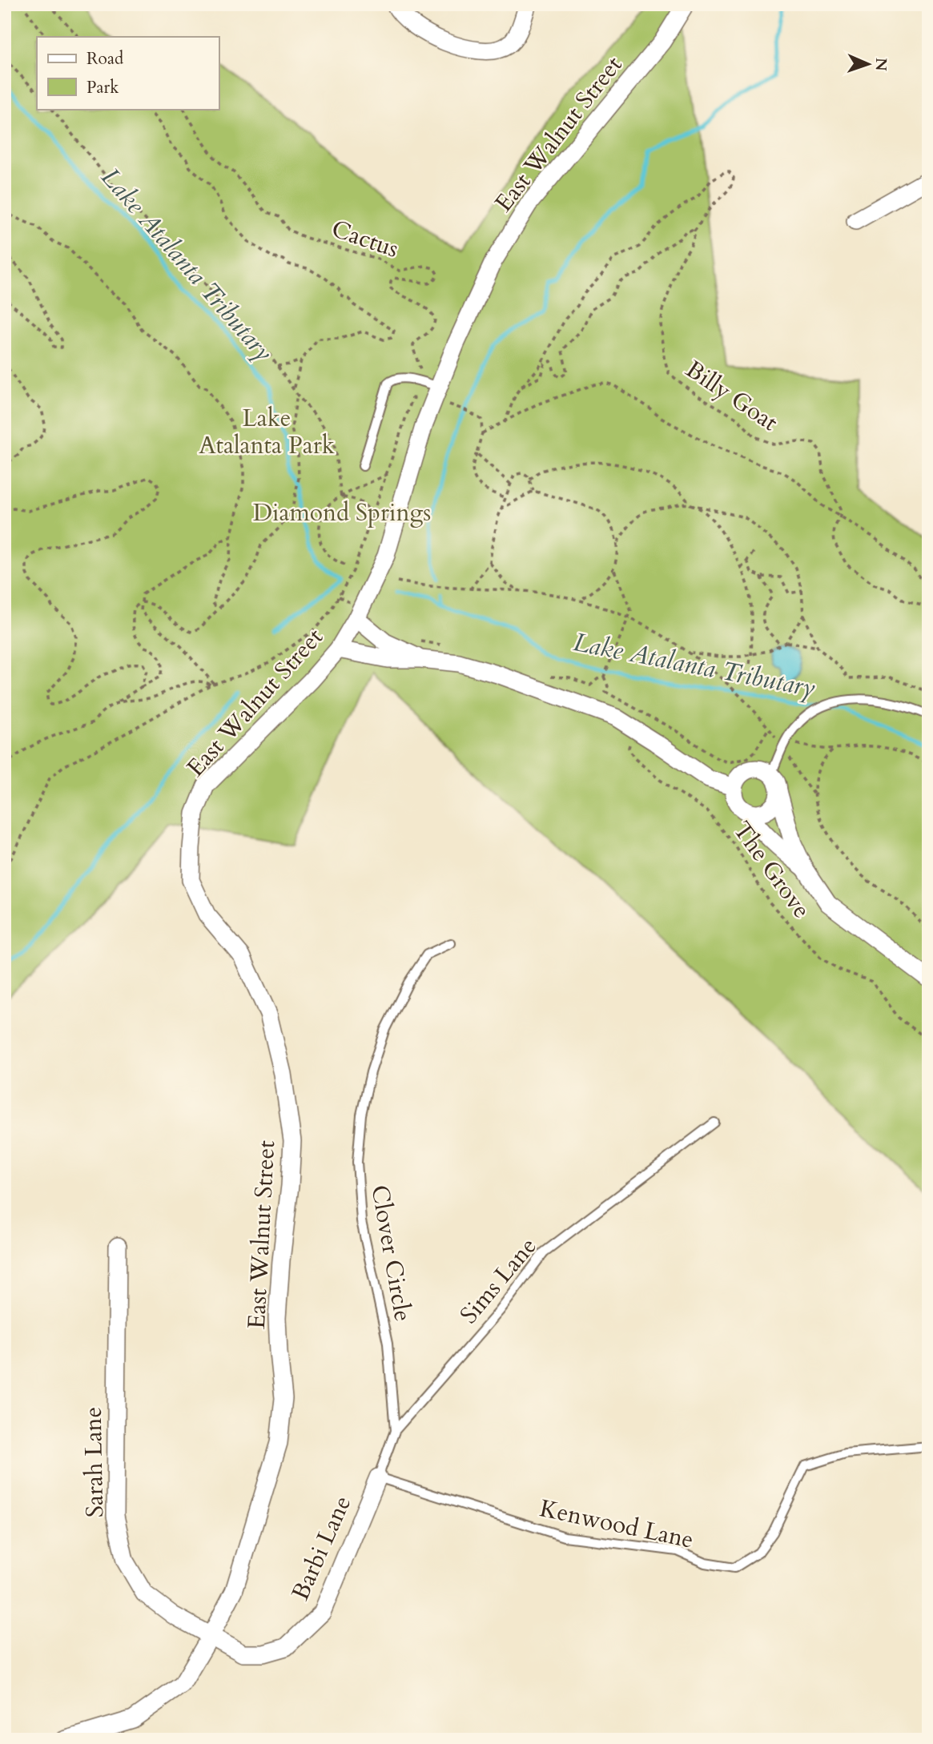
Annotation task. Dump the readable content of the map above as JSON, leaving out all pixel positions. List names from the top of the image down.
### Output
{
  "streets": {
    "street": ["East Walnut Street", "Sarah Lane", "Barbi Lane"],
    "lane": ["Clover Circle", "Sims Lane", "Kenwood Lane"],
    "path": ["Cactus", "Billy Goat", "The Grove"]
  },
  "crossings": [
    ["East Walnut Street", "Cactus"],
    ["East Walnut Street", "Sarah Lane"],
    ["East Walnut Street", "Barbi Lane"],
    ["Clover Circle", "Sims Lane"],
    ["Sims Lane", "Kenwood Lane"],
    ["Sims Lane", "Barbi Lane"],
    ["Sarah Lane", "Barbi Lane"],
    ["Kenwood Lane", "Barbi Lane"]
  ],
  "water": ["Lake Atalanta Tributary"],
  "parks": ["Lake Atalanta Park", "Diamond Springs"],
  "legend": ["Road", "Park"],
  "north": "right"
}
